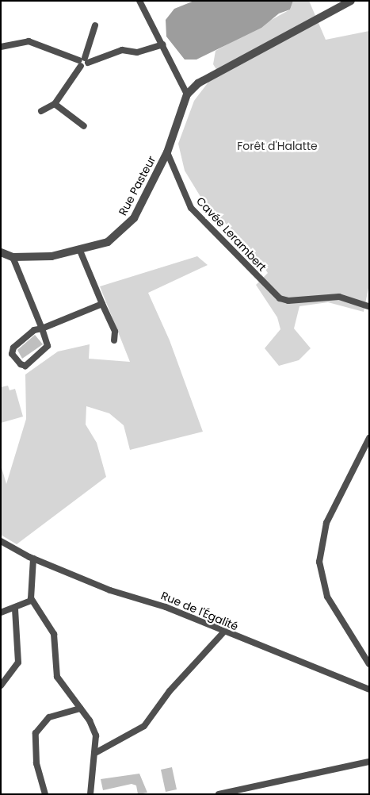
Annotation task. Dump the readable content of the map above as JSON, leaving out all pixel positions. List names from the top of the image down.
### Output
{
  "streets": {
    "street": ["Rue Pasteur", "Cavée Lerambert", "Rue de l'Égalité"]
  },
  "crossings": [
    ["Rue Pasteur", "Cavée Lerambert"]
  ],
  "parks": ["Forêt d'Halatte"]
}
